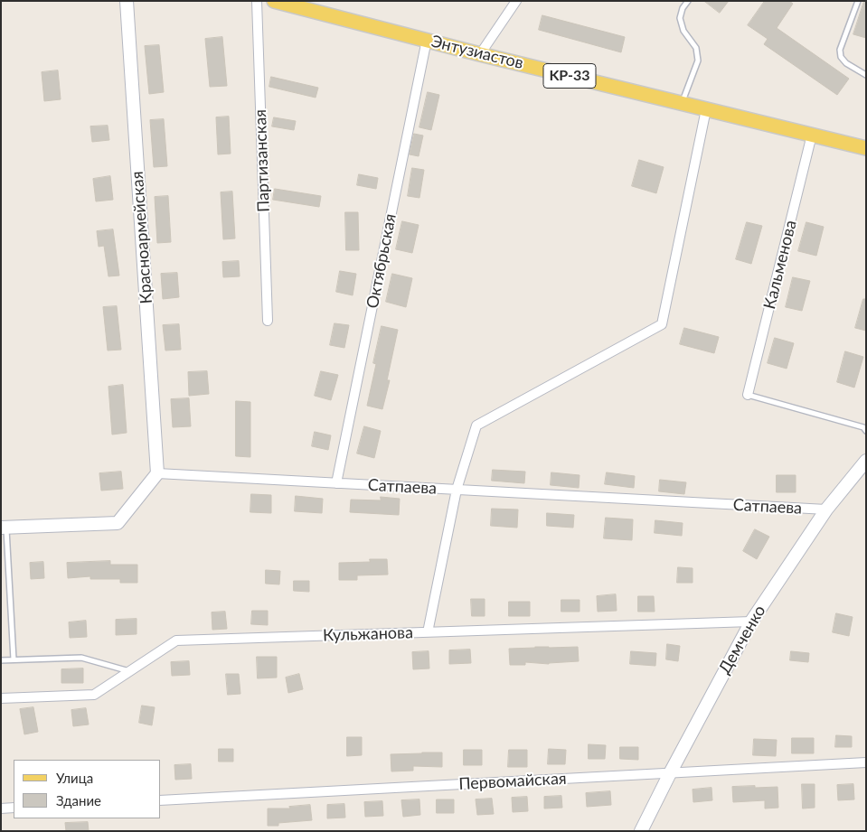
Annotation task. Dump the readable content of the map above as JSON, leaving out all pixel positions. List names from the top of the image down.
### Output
{
  "streets": {
    "main road": ["Энтузиастов", "KP-33"],
    "street": [
      "Партизанская",
      "Красноармейская",
      "Октябрьская",
      "Кальменова",
      "Сатпаева",
      "Кульжанова",
      "Демченко",
      "Первомайская"
    ]
  },
  "crossings": [
    ["Энтузиастов", "Октябрьская"],
    ["Энтузиастов", "Кальменова"],
    ["Красноармейская", "Сатпаева"],
    ["Октябрьская", "Сатпаева"],
    ["Сатпаева", "Демченко"],
    ["Кульжанова", "Демченко"],
    ["Демченко", "Первомайская"]
  ],
  "legend": ["Улица", "Здание"]
}
